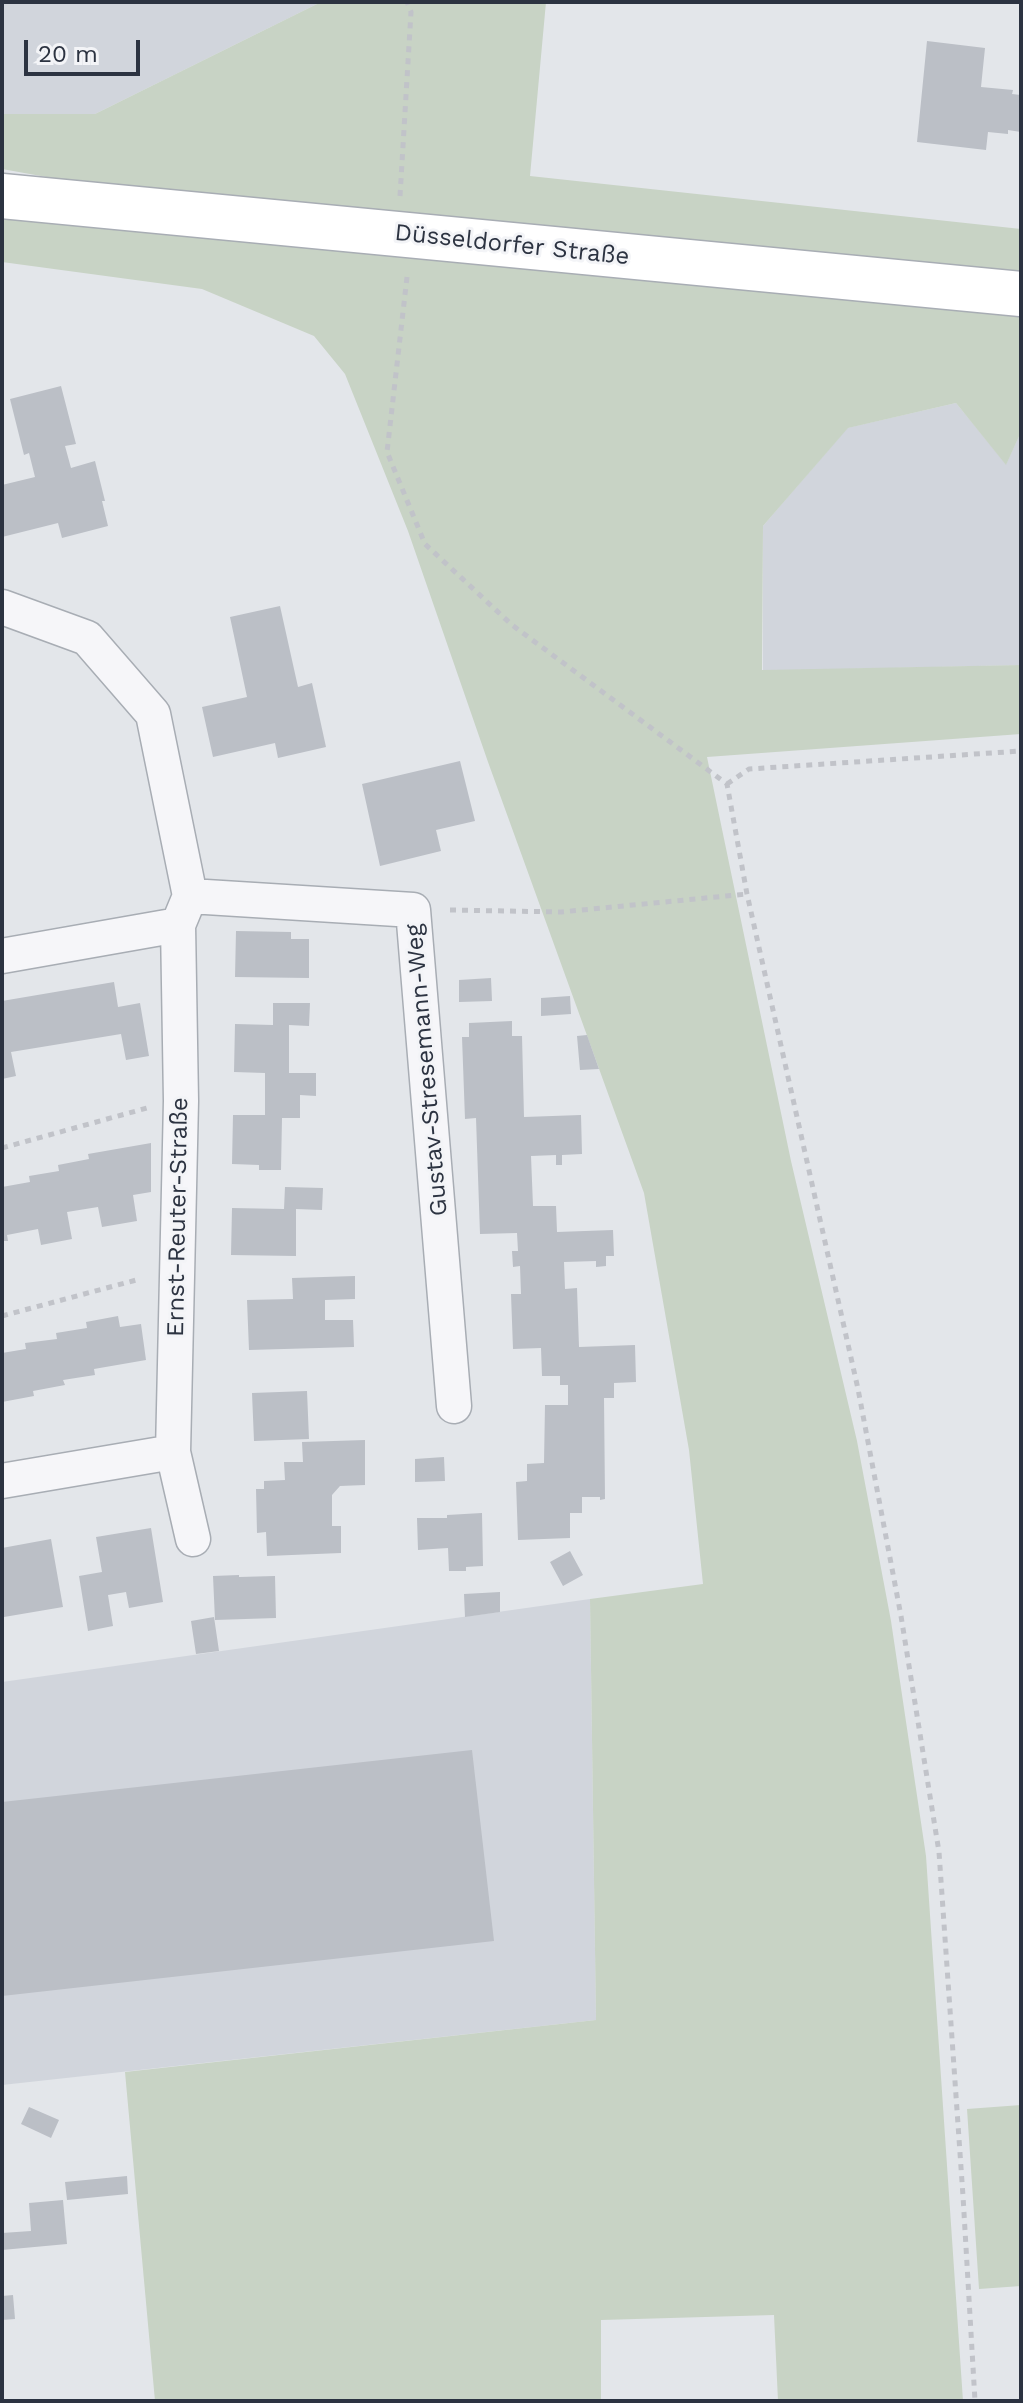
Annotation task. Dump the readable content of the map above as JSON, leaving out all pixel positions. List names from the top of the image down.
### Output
{
  "streets": {
    "main road": ["Düsseldorfer Straße"],
    "street": ["Gustav-Stresemann-Weg", "Ernst-Reuter-Straße"]
  },
  "crossings": [
    ["Gustav-Stresemann-Weg", "Ernst-Reuter-Straße"]
  ],
  "scale_bar": "20 m"
}
